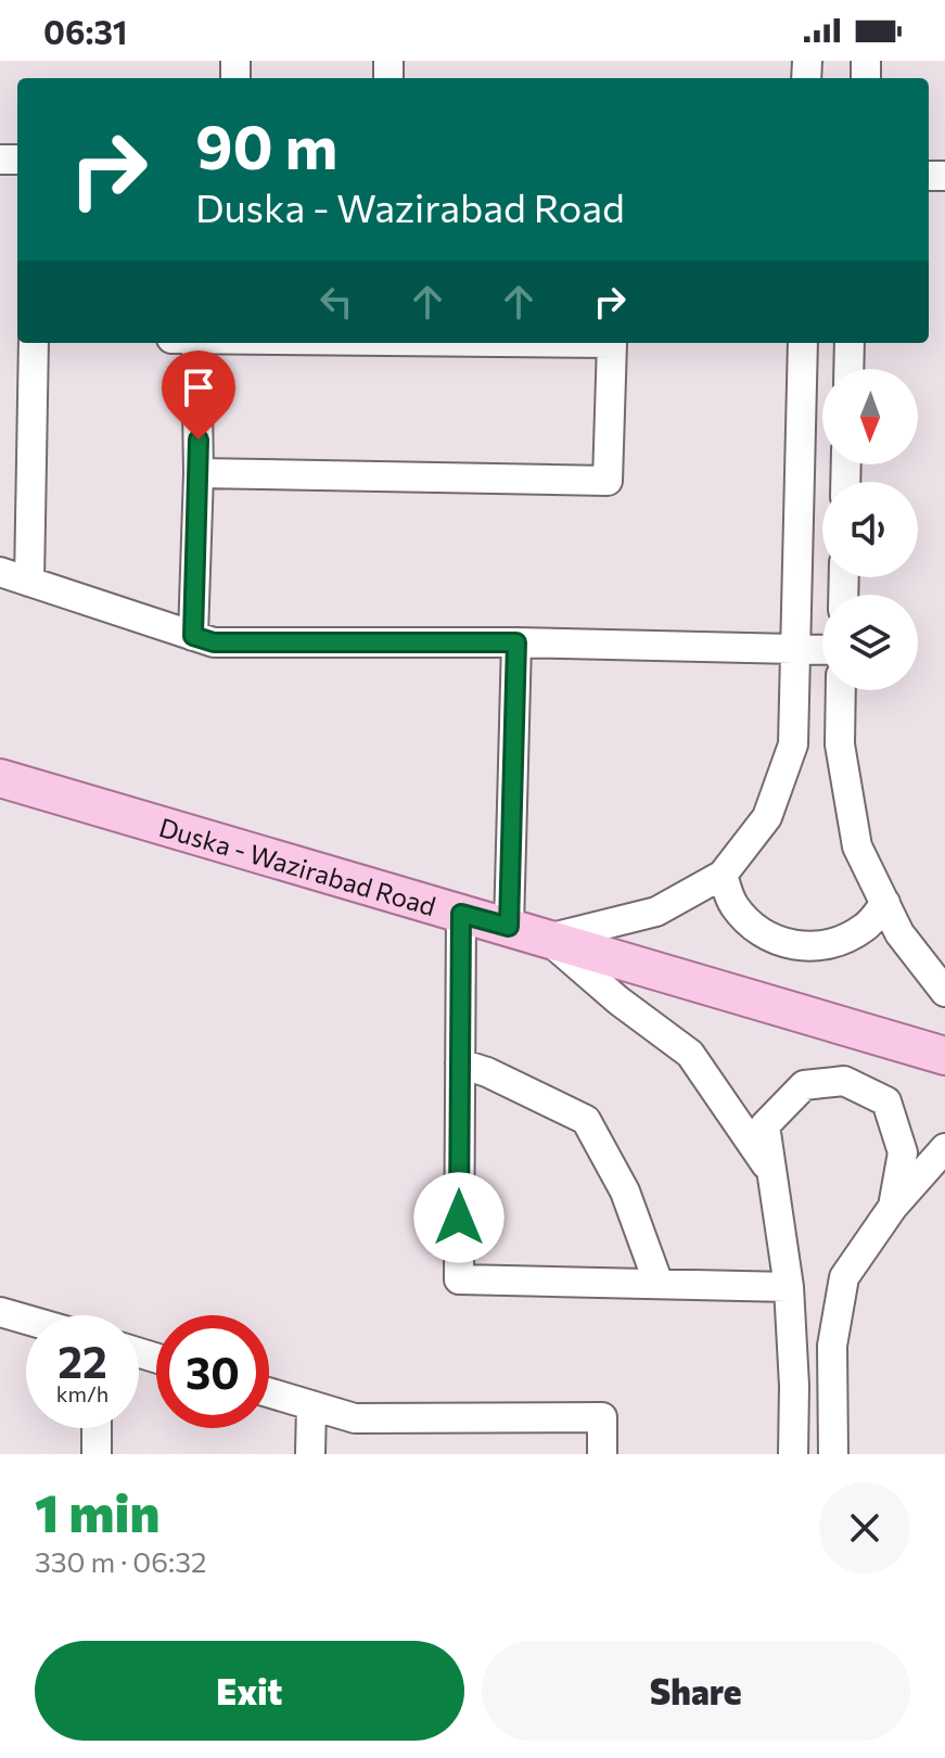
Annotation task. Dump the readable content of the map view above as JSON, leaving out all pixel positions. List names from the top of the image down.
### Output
{
  "streets": {
    "main road": ["Duska - Wazirabad Road"]
  },
  "north": "bottom",
  "page": {
    "status": "06:31",
    "turn": ["90 m", "Duska - Wazirabad Road"],
    "speed": "22 km/h",
    "limit": "30",
    "heading": ["1 min", "330 m · 06:32"],
    "buttons": ["Exit", "Share"]
  }
}
